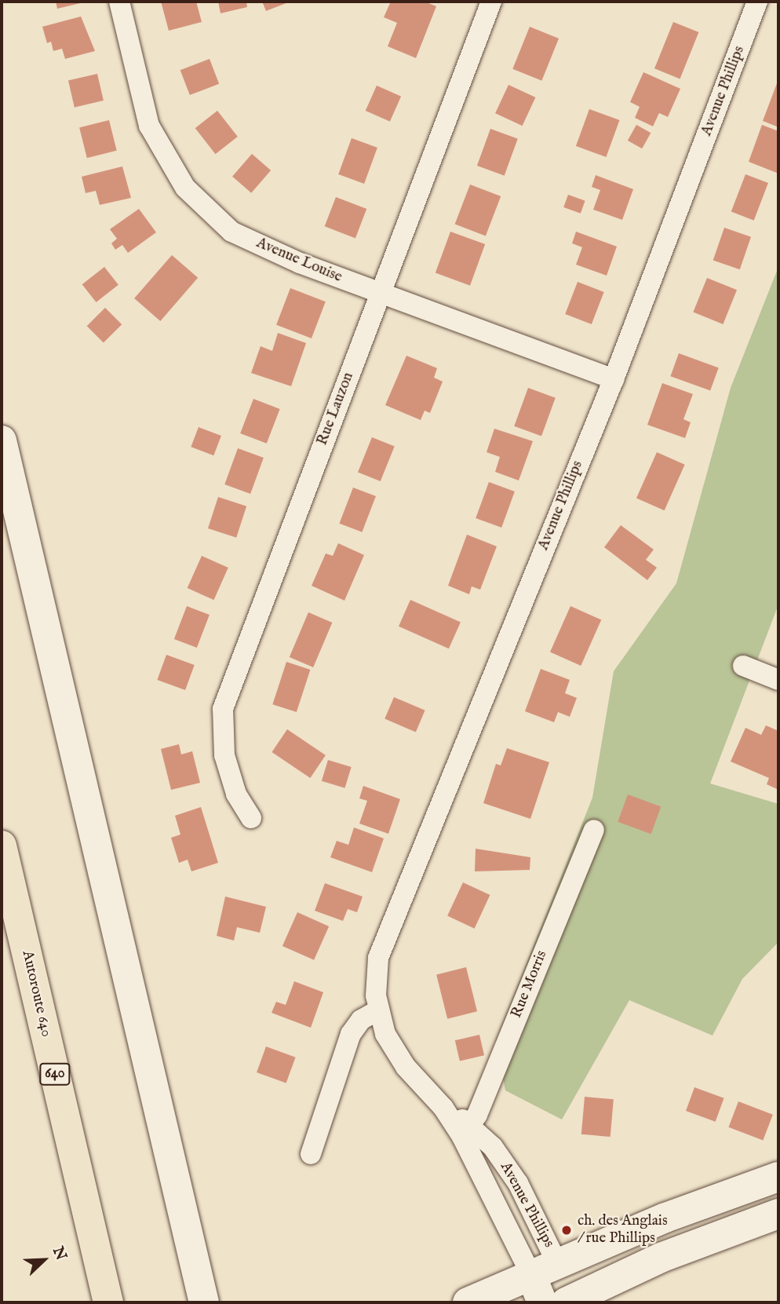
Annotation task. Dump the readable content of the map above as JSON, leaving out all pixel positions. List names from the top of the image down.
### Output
{
  "streets": {
    "highway": ["Autoroute 640", "640"],
    "street": [
      "Avenue Phillips",
      "Avenue Louise",
      "Rue Lauzon",
      "Rue Morris"
    ]
  },
  "crossings": [
    ["Avenue Phillips", "Avenue Louise"],
    ["Avenue Phillips", "Rue Morris"],
    ["Avenue Louise", "Rue Lauzon"]
  ],
  "places": ["ch. des Anglais / rue Phillips"],
  "north": "top right"
}
